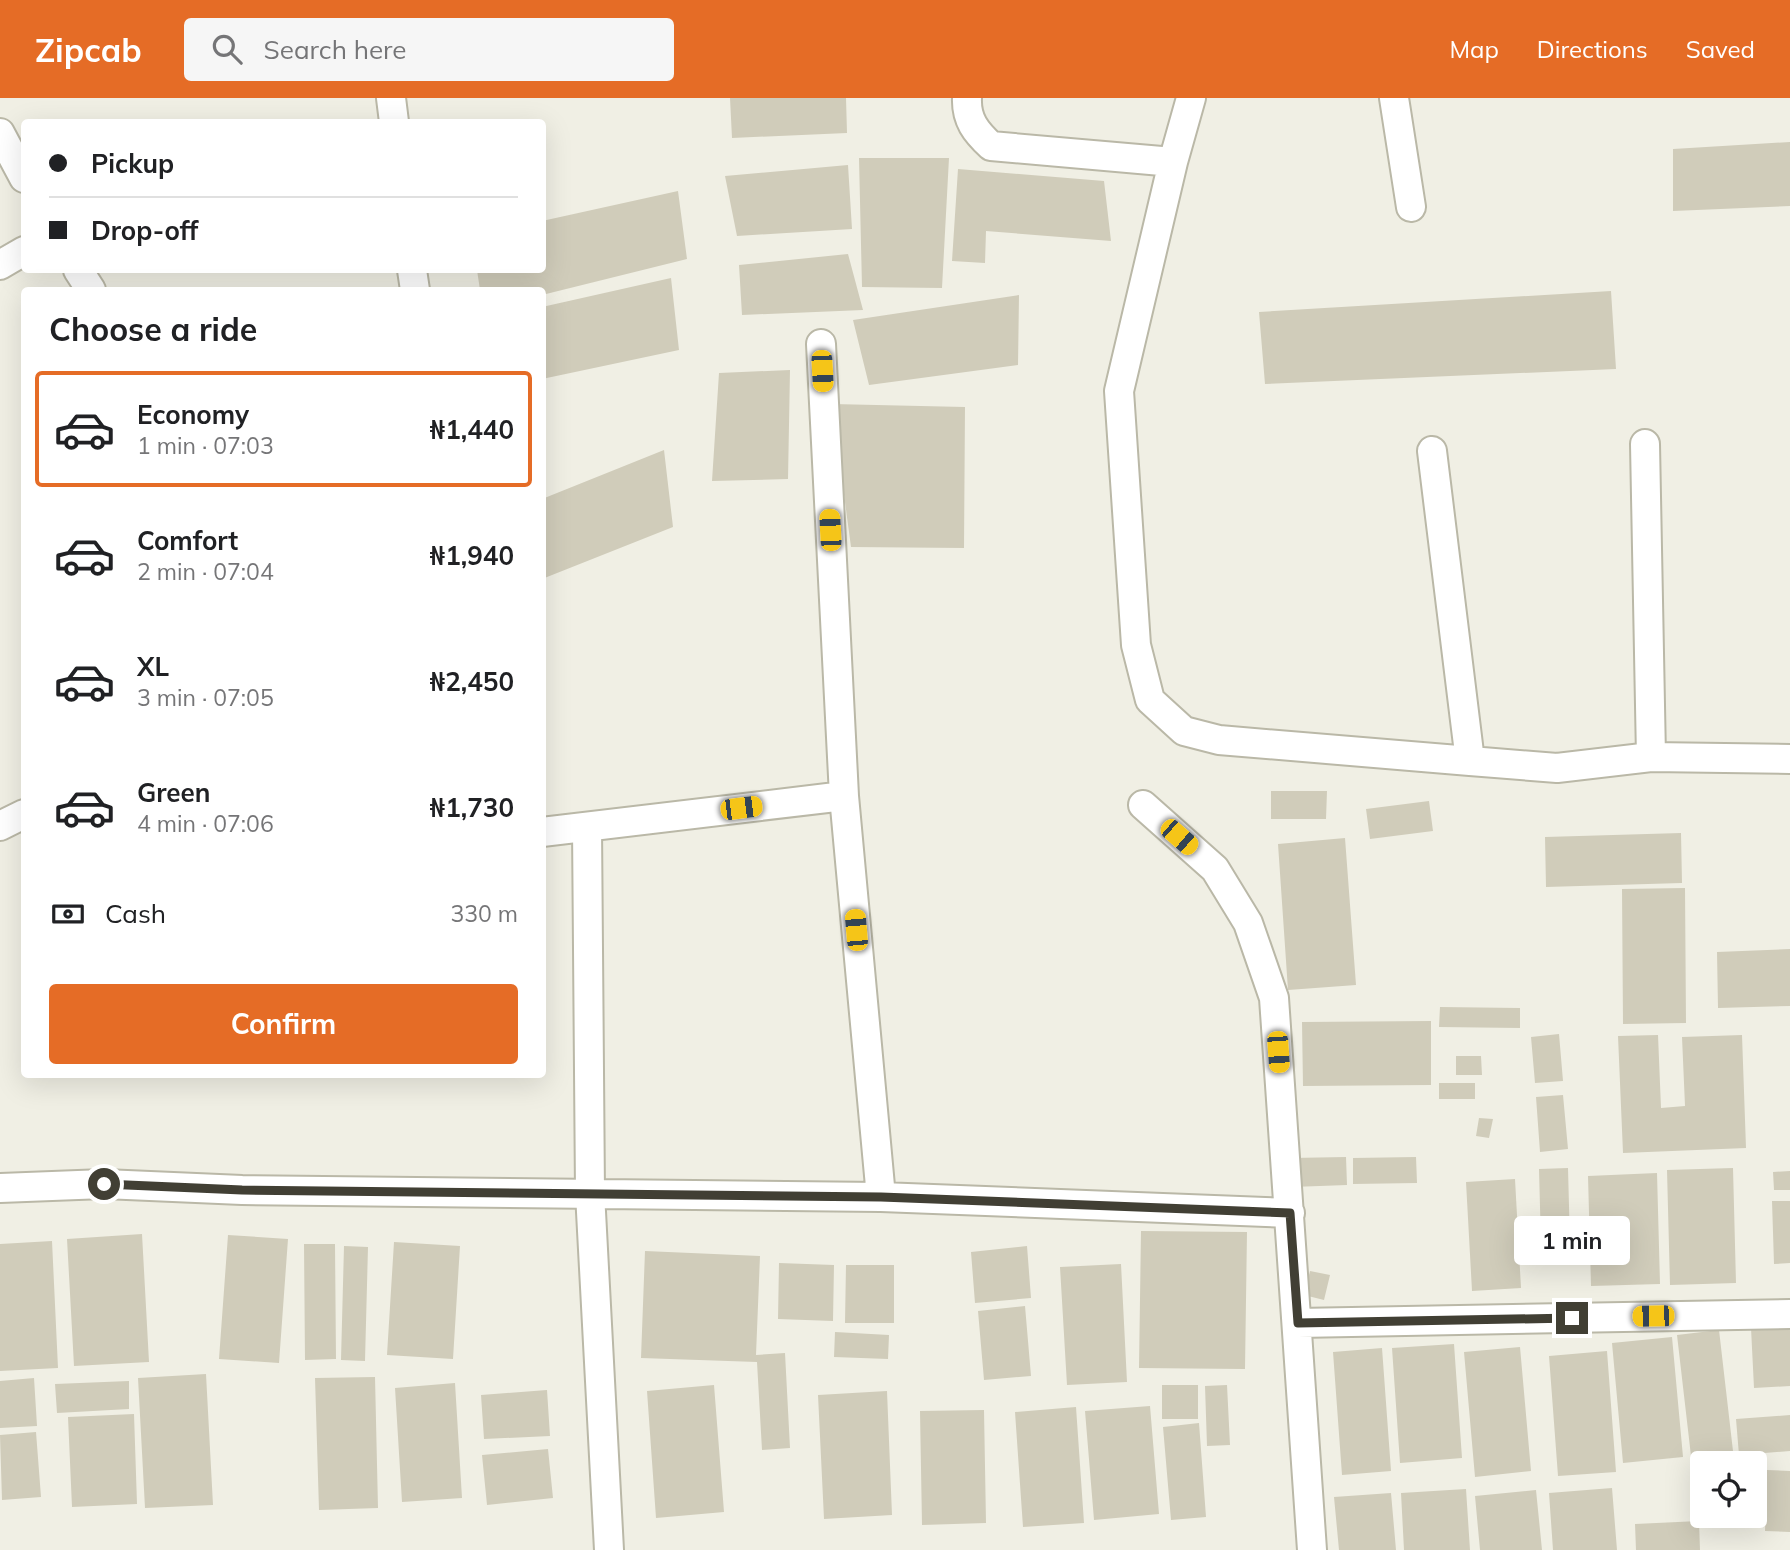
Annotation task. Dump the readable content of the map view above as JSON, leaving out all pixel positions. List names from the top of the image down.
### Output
{
  "page": {
    "header": "Zipcab",
    "search": "Search here",
    "nav": ["Map", "Directions", "Saved"],
    "banner": ["Pickup", "Drop-off"],
    "heading": "Choose a ride",
    "list": [
      {
        "name": "Economy",
        "note": "1 min · 07:03",
        "value": "₦1,440"
      },
      {
        "name": "Comfort",
        "note": "2 min · 07:04",
        "value": "₦1,940"
      },
      {
        "name": "XL",
        "note": "3 min · 07:05",
        "value": "₦2,450"
      },
      {
        "name": "Green",
        "note": "4 min · 07:06",
        "value": "₦1,730"
      }
    ],
    "pay": ["Cash", "330 m"],
    "buttons": "Confirm",
    "bubble": "1 min"
  }
}
